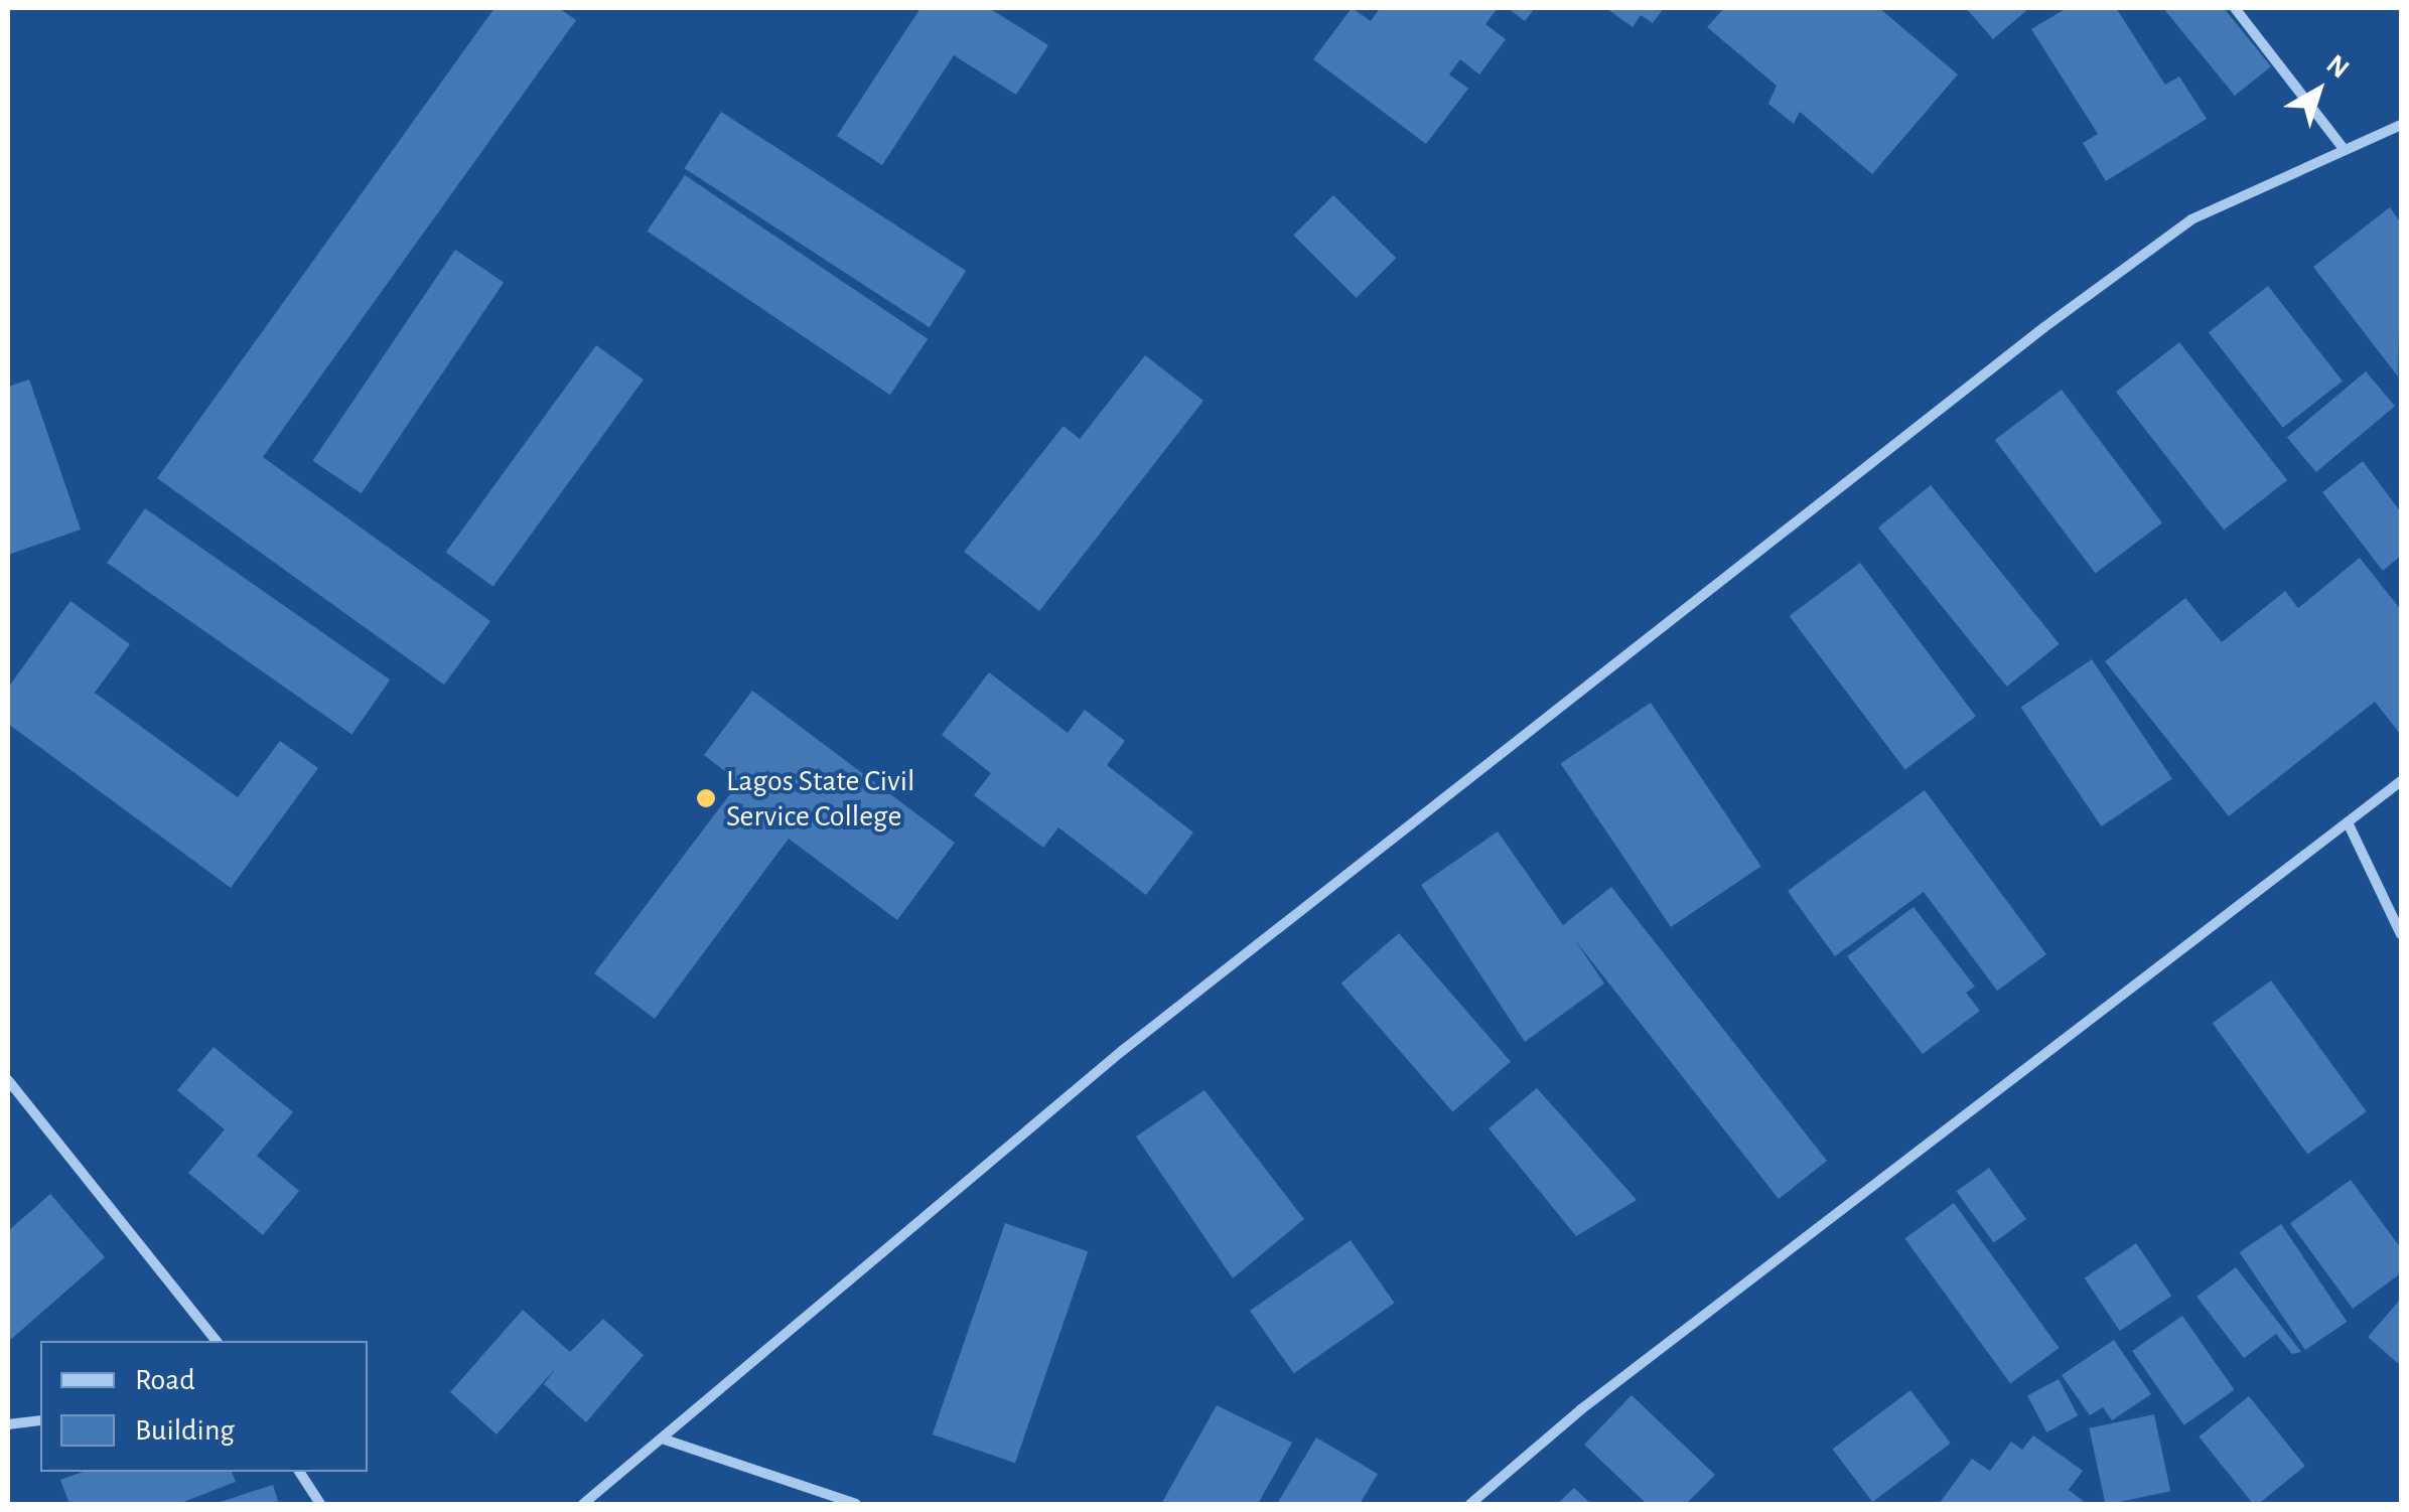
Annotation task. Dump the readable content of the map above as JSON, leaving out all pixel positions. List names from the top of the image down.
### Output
{
  "places": ["Lagos State Civil Service College"],
  "legend": ["Road", "Building"],
  "north": "top right"
}
